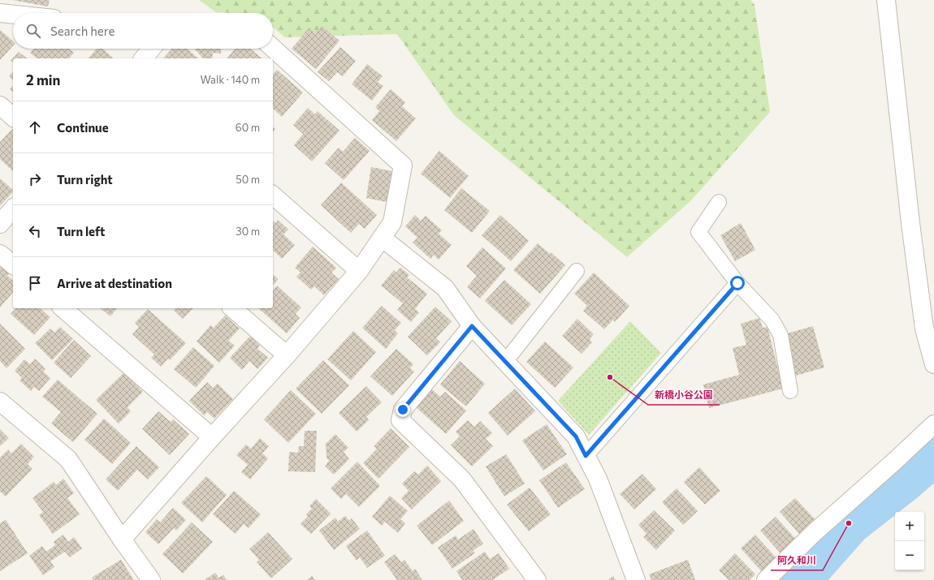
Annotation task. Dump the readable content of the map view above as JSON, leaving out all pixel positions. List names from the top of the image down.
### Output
{
  "places": ["新橋小谷公園", "阿久和川"],
  "page": {
    "search": "Search here",
    "heading": ["2 min", "Walk · 140 m"],
    "list": [
      ["Continue", "60 m"],
      ["Turn right", "50 m"],
      ["Turn left", "30 m"],
      "Arrive at destination"
    ],
    "map_buttons": ["+", "−"]
  }
}
